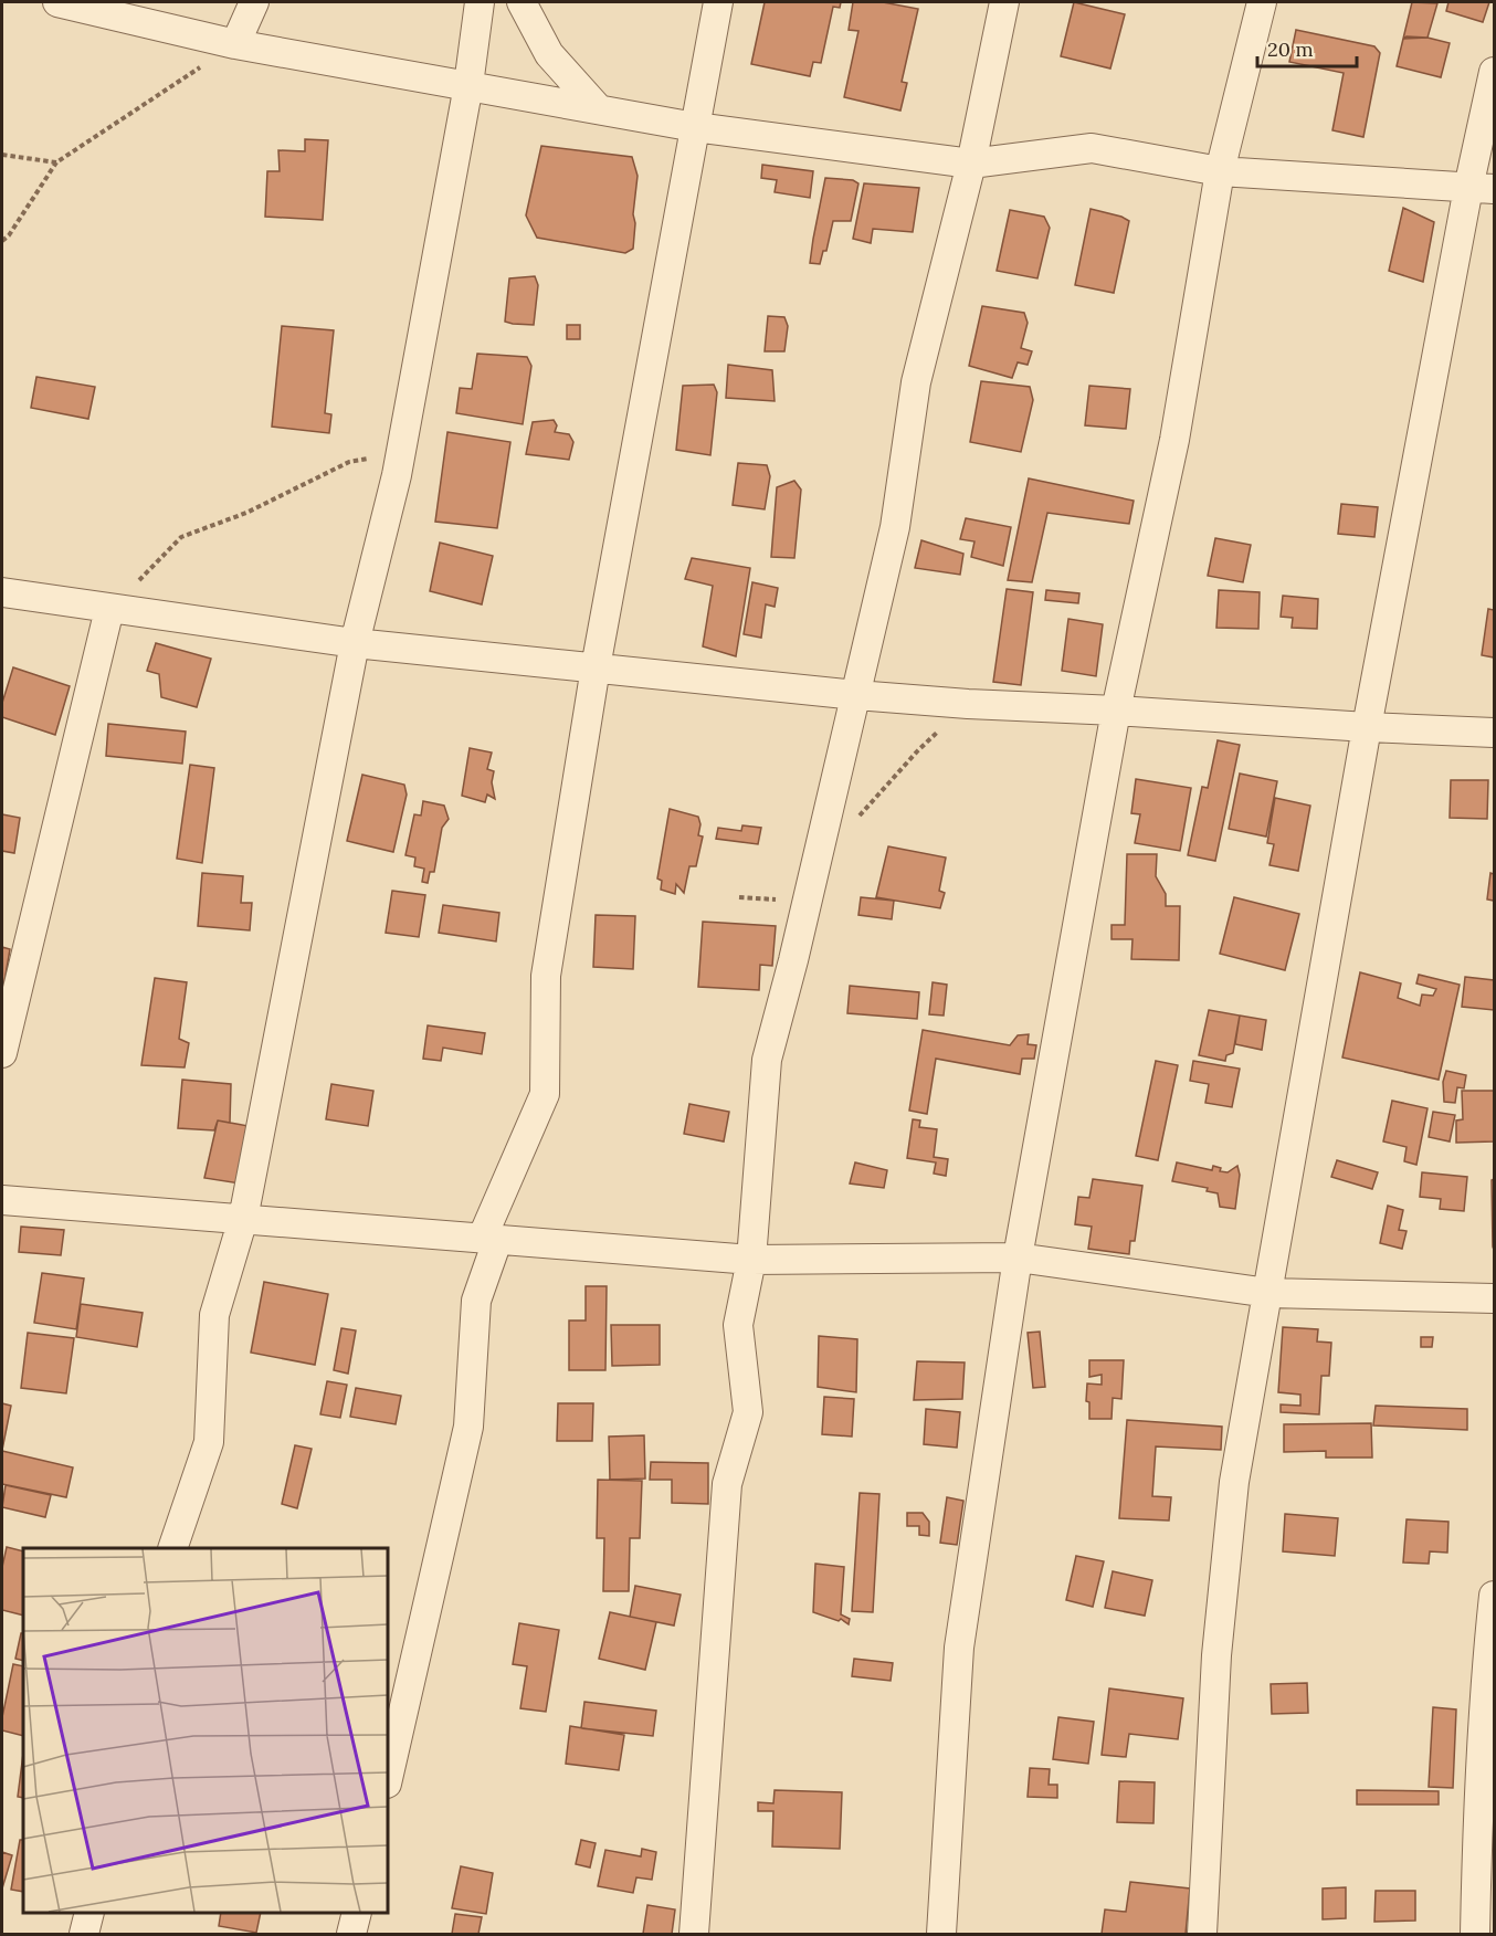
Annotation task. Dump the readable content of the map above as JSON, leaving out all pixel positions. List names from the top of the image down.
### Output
{
  "scale_bar": "20 m"
}
